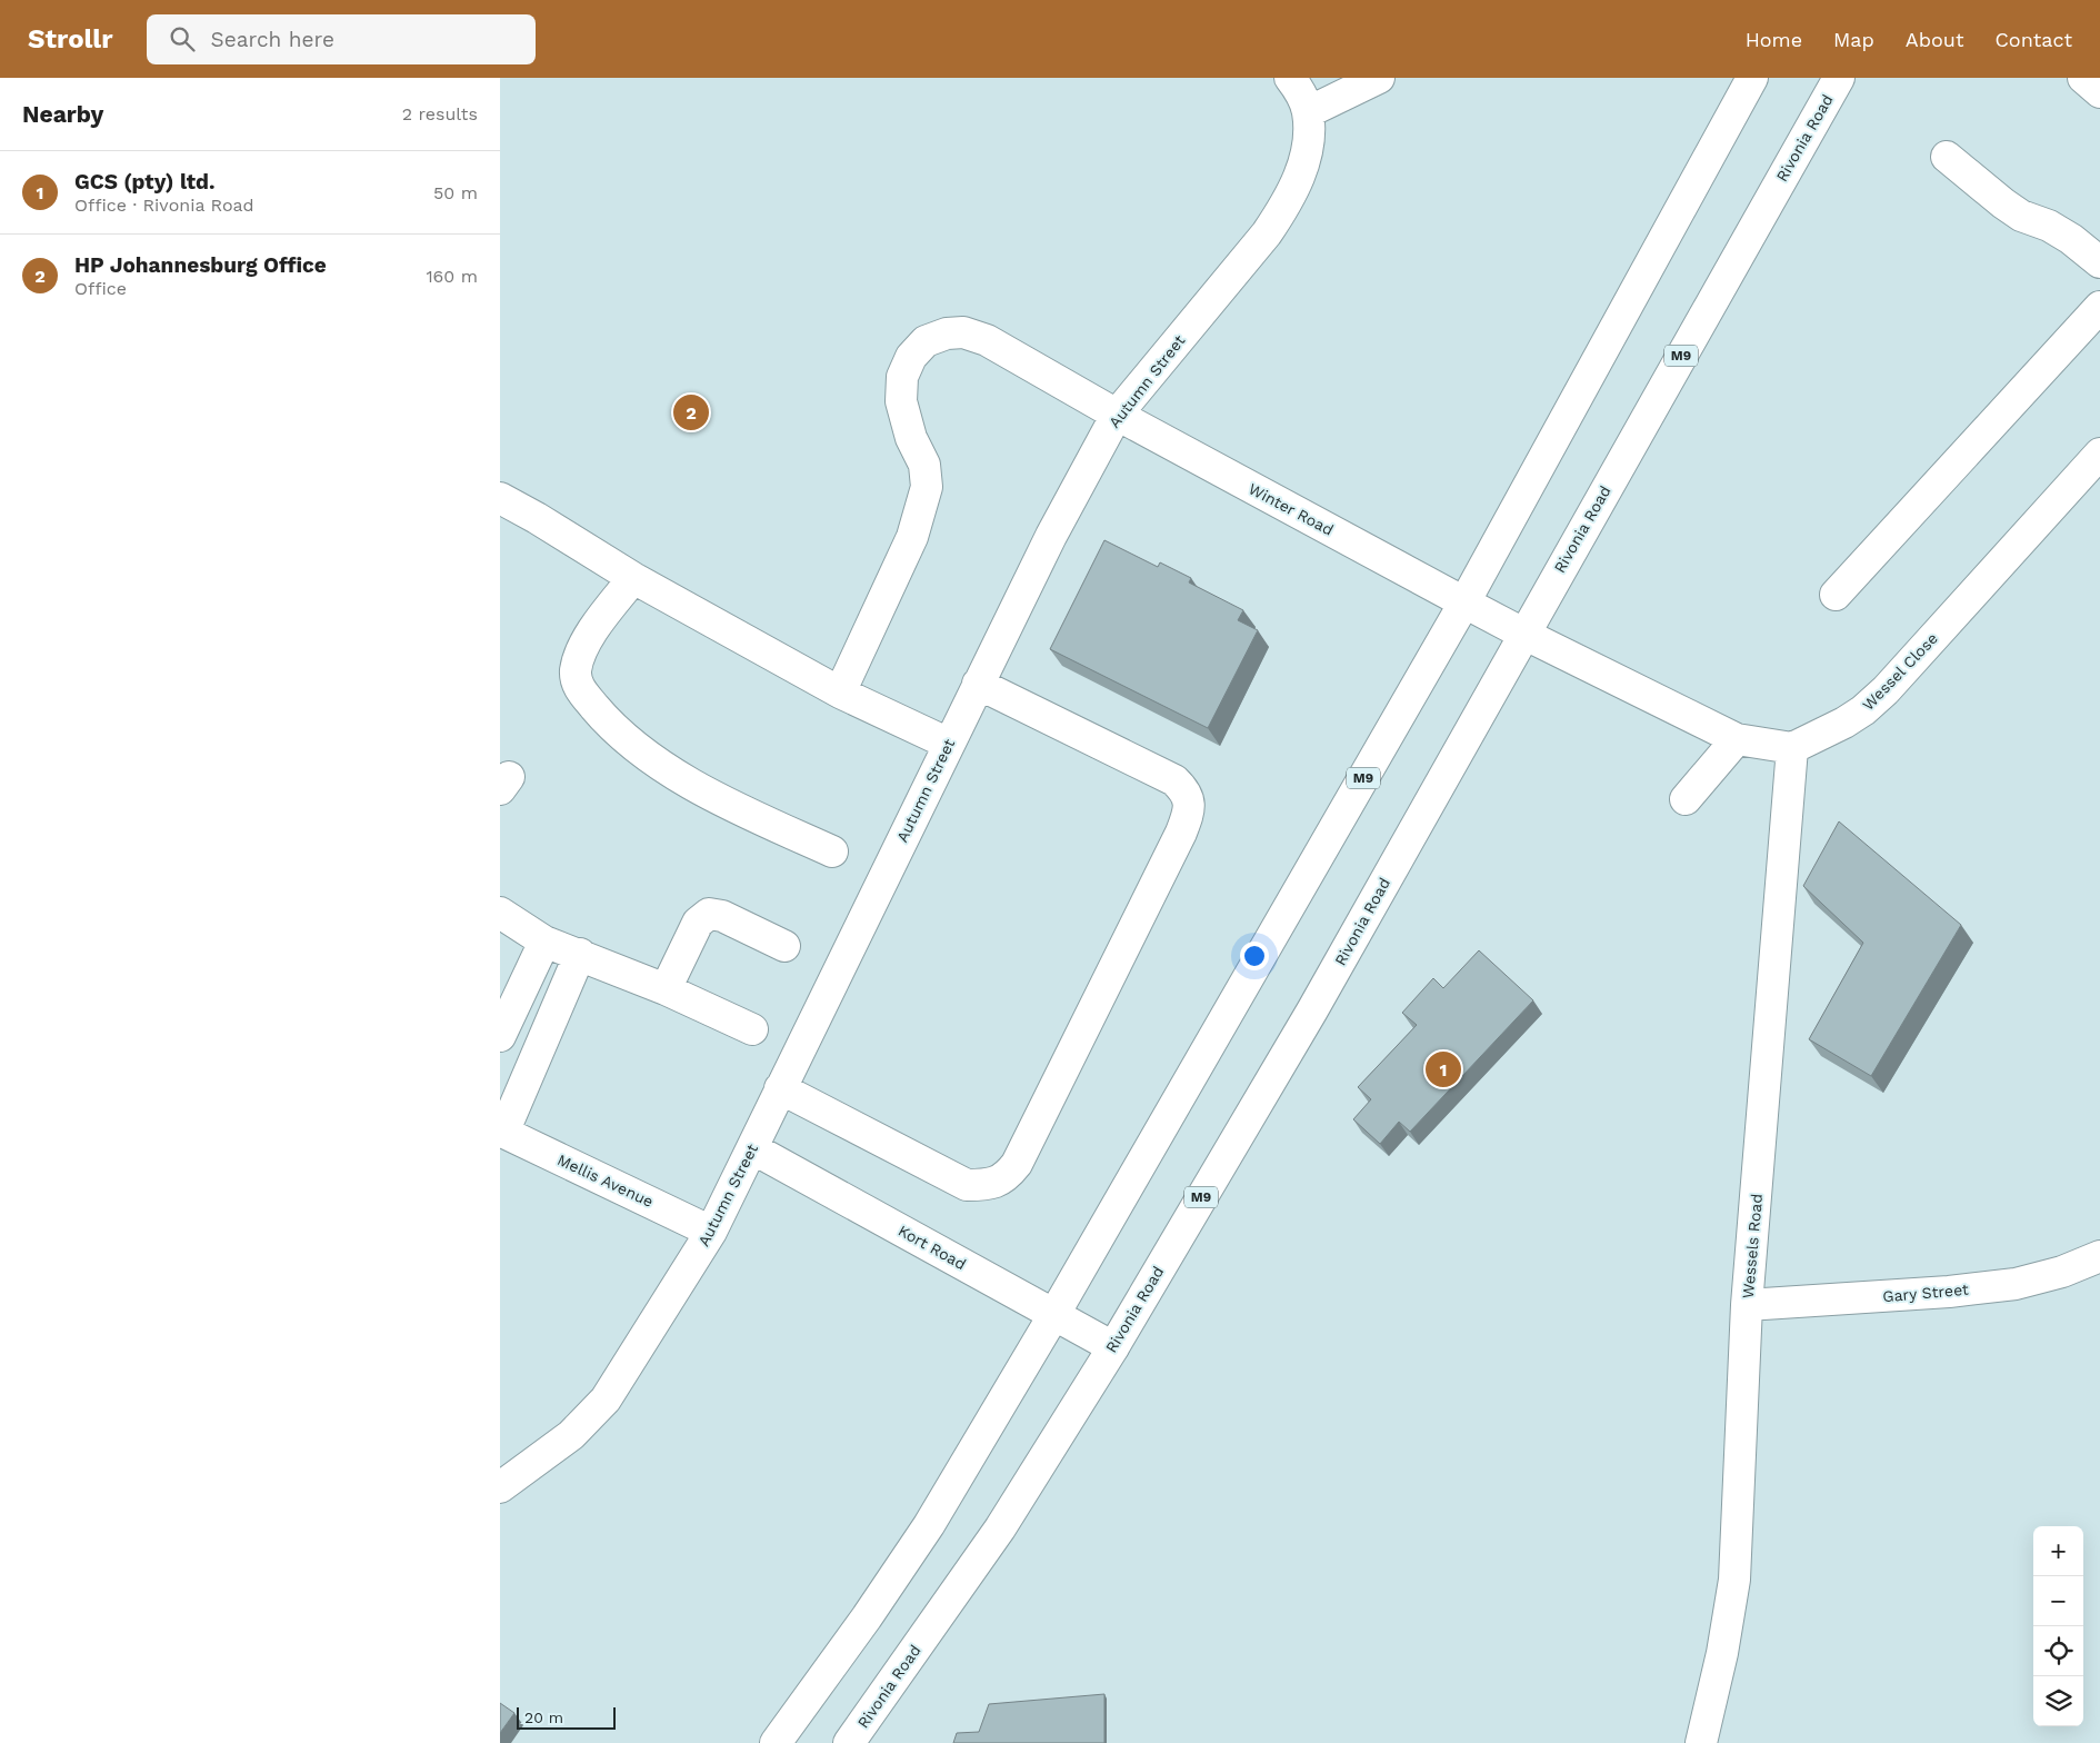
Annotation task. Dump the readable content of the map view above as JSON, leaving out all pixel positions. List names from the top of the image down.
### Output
{
  "streets": {
    "street": [
      "Rivonia Road",
      "M9",
      "Autumn Street",
      "Winter Road",
      "Wessel Close",
      "Mellis Avenue",
      "Wessels Road",
      "Kort Road",
      "Gary Street"
    ]
  },
  "crossings": [
    ["Rivonia Road", "Winter Road"],
    ["Rivonia Road", "Kort Road"],
    ["M9", "Winter Road"],
    ["M9", "Kort Road"],
    ["Autumn Street", "Winter Road"],
    ["Autumn Street", "Mellis Avenue"],
    ["Autumn Street", "Kort Road"],
    ["Wessel Close", "Wessels Road"],
    ["Wessels Road", "Gary Street"]
  ],
  "scale_bar": "20 m",
  "page": {
    "header": "Strollr",
    "search": "Search here",
    "nav": [
      "Home",
      "Map",
      "About",
      "Contact"
    ],
    "heading": ["Nearby", "2 results"],
    "list": [
      {
        "mark": "1",
        "name": "GCS (pty) ltd.",
        "note": "Office · Rivonia Road",
        "value": "50 m"
      },
      {
        "mark": "2",
        "name": "HP Johannesburg Office",
        "note": "Office",
        "value": "160 m"
      }
    ],
    "pins": ["2", "1"],
    "map_buttons": ["+", "−"],
    "scale": "20 m"
  }
}
